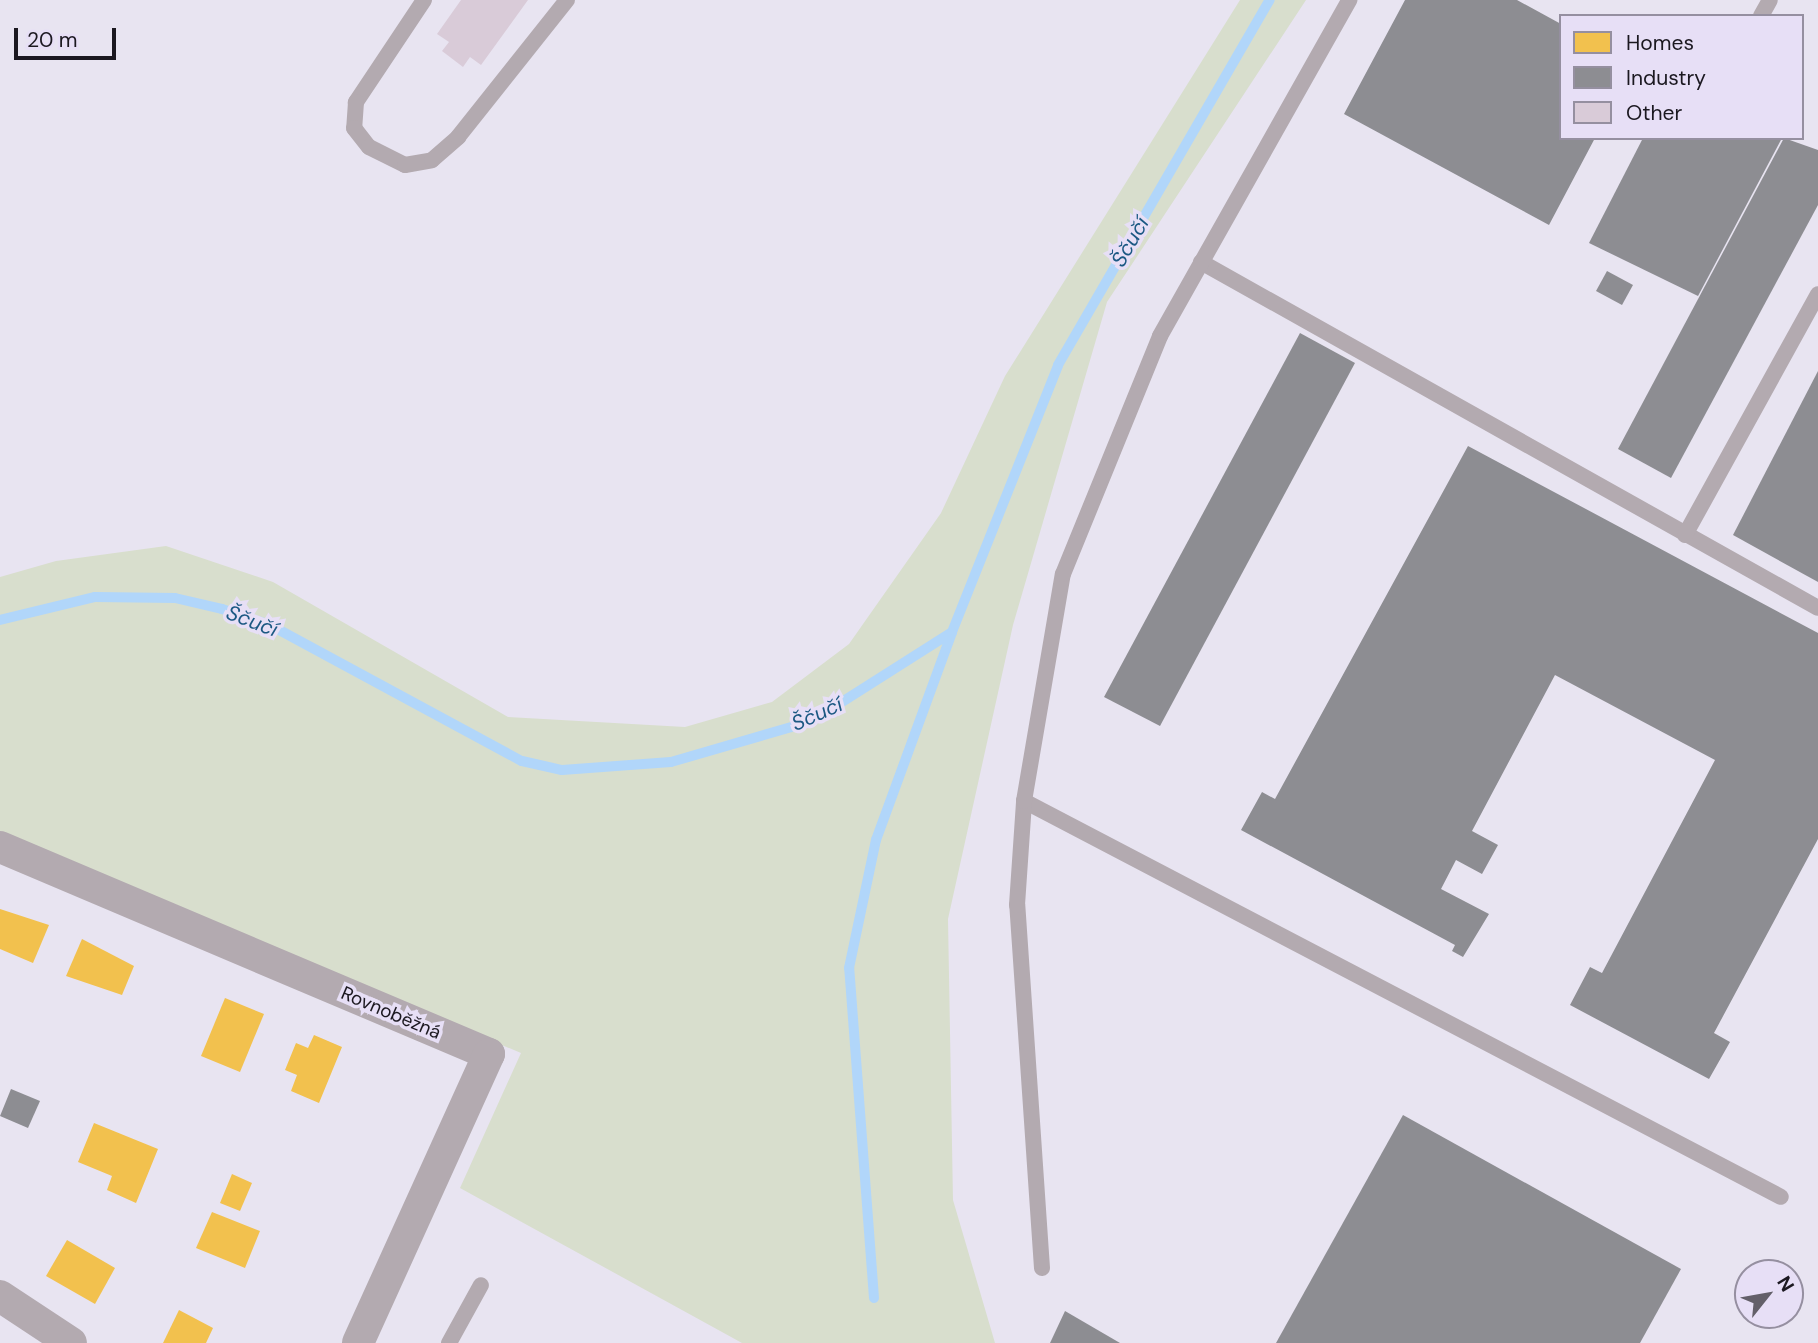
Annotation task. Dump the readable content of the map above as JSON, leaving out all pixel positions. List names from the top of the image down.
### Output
{
  "streets": {
    "street": ["Rovnoběžná"]
  },
  "water": ["Ščučí"],
  "legend": ["Homes", "Industry", "Other"],
  "scale_bar": "20 m",
  "north": "top right"
}
